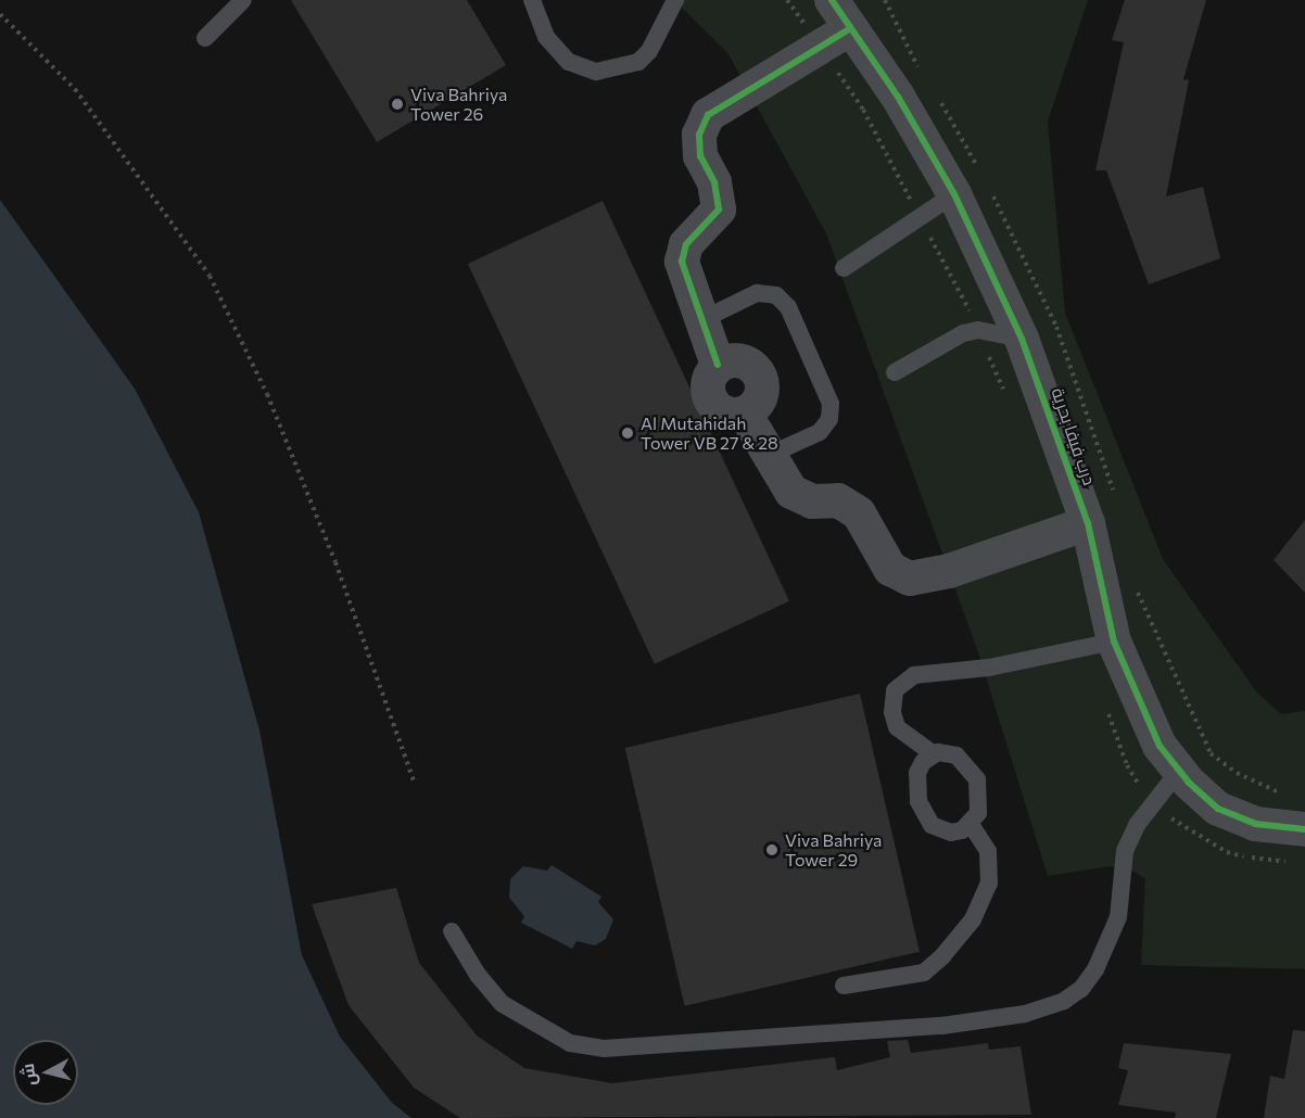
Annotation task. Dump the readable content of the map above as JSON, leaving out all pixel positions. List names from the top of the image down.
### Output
{
  "streets": {
    "street": ["درب فيفا بحرية"]
  },
  "places": ["Viva Bahriya Tower 26", "Al Mutahidah Tower VB 27 & 28", "Viva Bahriya Tower 29"],
  "north": "left"
}
